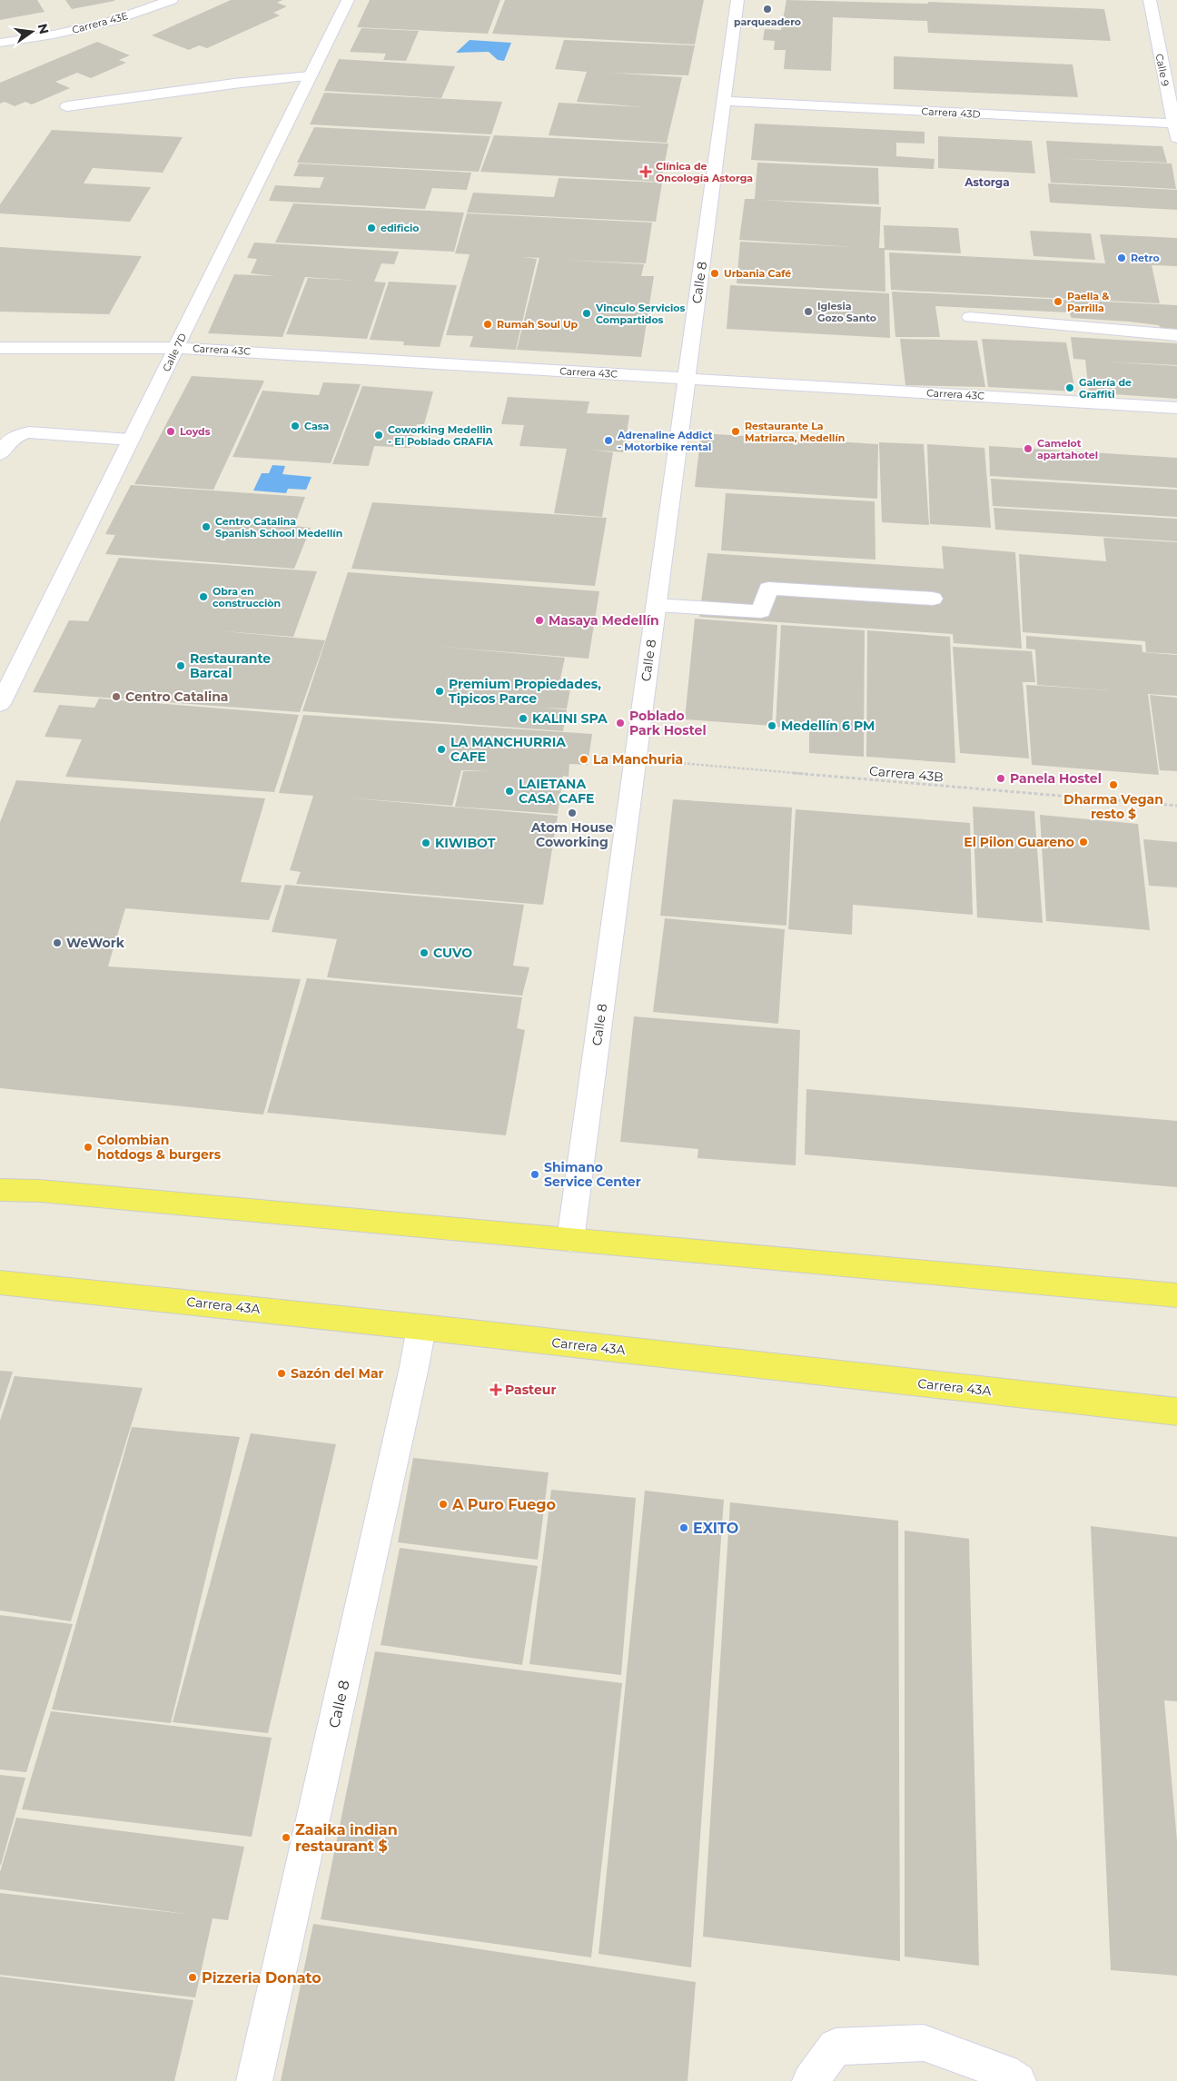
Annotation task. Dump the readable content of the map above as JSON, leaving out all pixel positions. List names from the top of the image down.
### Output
{
  "streets": {
    "main road": ["Carrera 43A"],
    "street": [
      "Carrera 43E",
      "Calle 9",
      "Carrera 43D",
      "Calle 8",
      "Carrera 43C",
      "Calle 7D"
    ],
    "path": ["Carrera 43B"]
  },
  "crossings": [
    ["Calle 9", "Carrera 43D"],
    ["Carrera 43D", "Calle 8"],
    ["Calle 8", "Carrera 43C"],
    ["Calle 8", "Carrera 43B"],
    ["Calle 8", "Carrera 43A"],
    ["Carrera 43C", "Calle 7D"]
  ],
  "districts": ["Astorga"],
  "places": {
    "other": [
      "parqueadero",
      "edificio",
      "Retro",
      "Urbania Café",
      "Paella & Parrilla",
      "Iglesia Gozo Santo",
      "Vinculo Servicios Compartidos",
      "Rumah Soul Up",
      "Galería de Graffiti",
      "Casa",
      "Loyds",
      "Restaurante La Matriarca, Medellín",
      "Coworking Medellin - El Poblado GRAFIA",
      "Adrenaline Addict - Motorbike rental",
      "Camelot apartahotel",
      "Centro Catalina Spanish School Medellín",
      "Obra en construcciòn",
      "Masaya Medellín",
      "Restaurante Barcal",
      "Premium Propiedades, Tipicos Parce",
      "Centro Catalina",
      "KALINI SPA",
      "Poblado Park Hostel",
      "Medellín 6 PM",
      "LA MANCHURRIA CAFE",
      "La Manchuria",
      "Panela Hostel",
      "Dharma Vegan resto $",
      "LAIETANA CASA CAFE",
      "Atom House Coworking",
      "El Pilon Guareno",
      "KIWIBOT",
      "WeWork",
      "CUVO",
      "Colombian hotdogs & burgers",
      "Shimano Service Center",
      "Sazón del Mar",
      "A Puro Fuego",
      "EXITO",
      "Zaaika indian restaurant $",
      "Pizzeria Donato"
    ],
    "health": ["Clínica de Oncología Astorga", "Pasteur"]
  },
  "north": "right"
}
